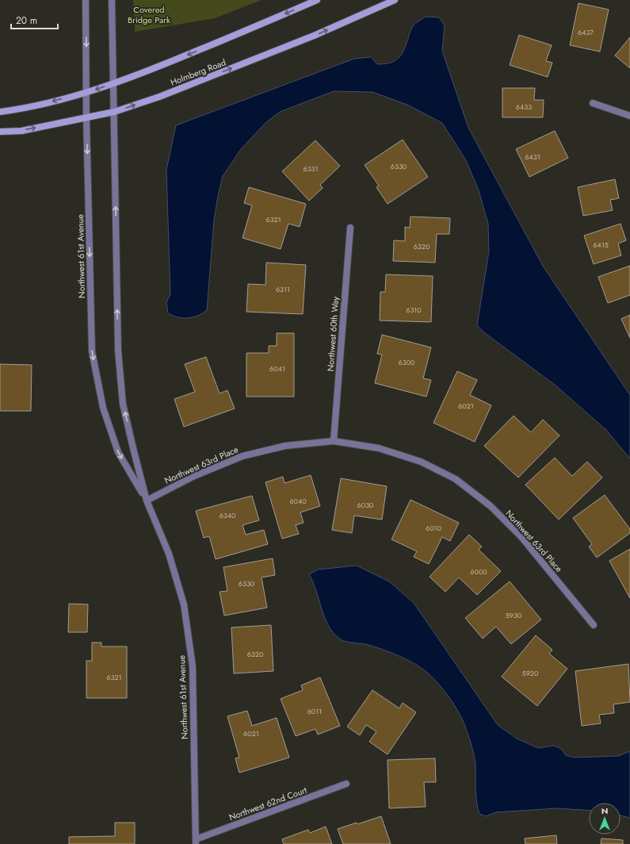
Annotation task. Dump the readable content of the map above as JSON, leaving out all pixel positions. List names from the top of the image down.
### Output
{
  "streets": {
    "street": [
      "Holmberg Road",
      "Northwest 61st Avenue",
      "Northwest 60th Way",
      "Northwest 63rd Place",
      "Northwest 62nd Court"
    ]
  },
  "crossings": [
    ["Holmberg Road", "Northwest 61st Avenue"],
    ["Northwest 61st Avenue", "Northwest 63rd Place"],
    ["Northwest 61st Avenue", "Northwest 62nd Court"],
    ["Northwest 60th Way", "Northwest 63rd Place"]
  ],
  "parks": ["Covered Bridge Park"],
  "house_numbers": [
    "6437",
    "6433",
    "6431",
    "6330",
    "6331",
    "6321",
    "6415",
    "6320",
    "6311",
    "6310",
    "6300",
    "6041",
    "6021",
    "6040",
    "6030",
    "6340",
    "6010",
    "6000",
    "6330",
    "5930",
    "6320",
    "5920",
    "6321",
    "6011",
    "6021"
  ],
  "scale_bar": "20 m",
  "north": "top"
}
